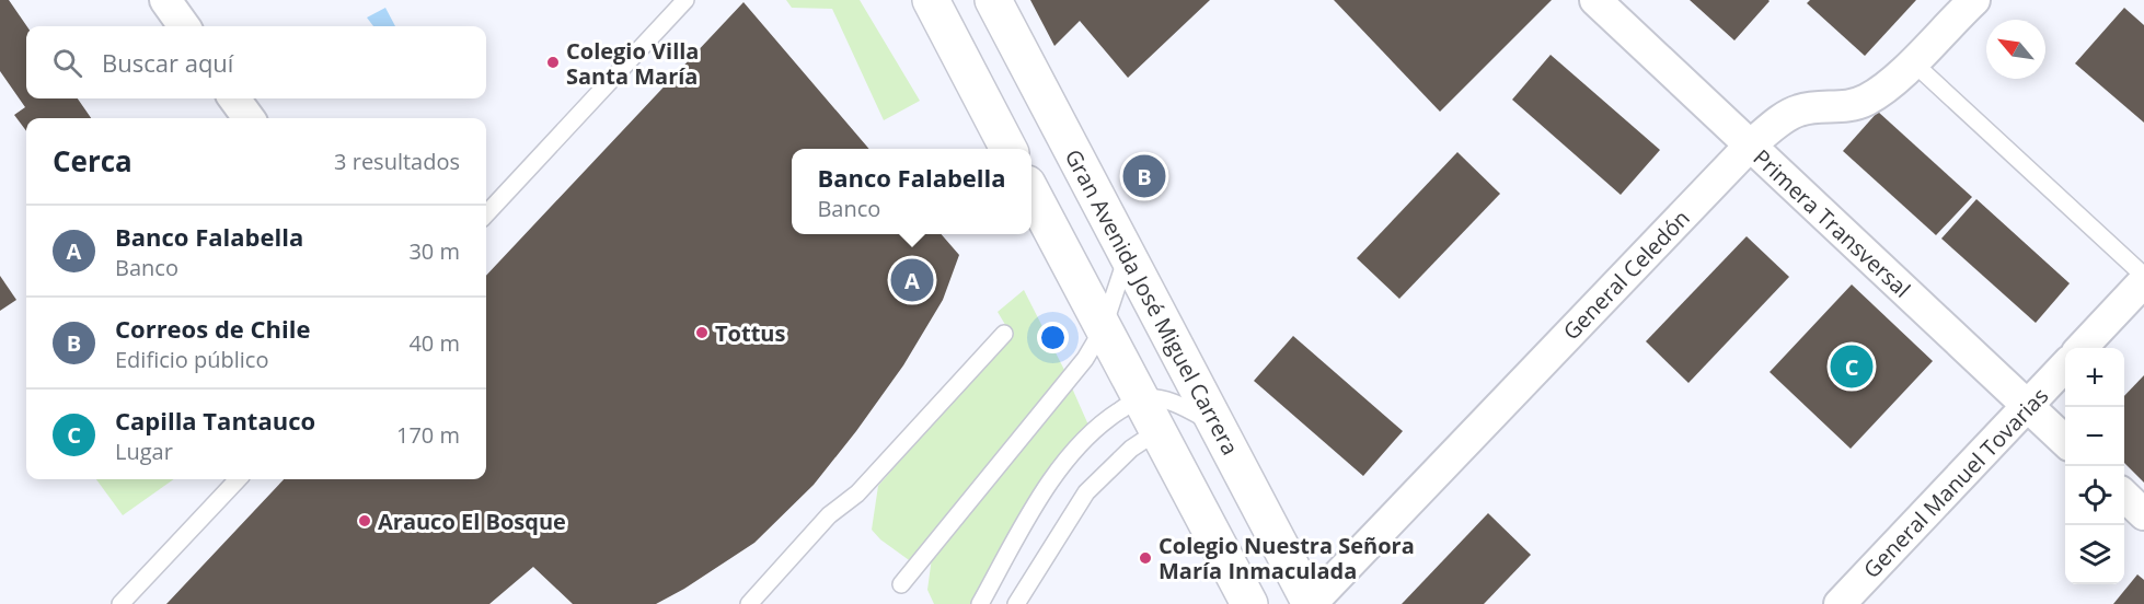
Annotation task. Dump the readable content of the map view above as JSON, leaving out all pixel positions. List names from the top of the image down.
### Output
{
  "streets": {
    "main road": ["Gran Avenida José Miguel Carrera"],
    "street": ["Primera Transversal", "General Celedón", "General Manuel Tovarias"]
  },
  "crossings": [
    ["Primera Transversal", "General Celedón"],
    ["Primera Transversal", "General Manuel Tovarias"],
    ["General Celedón", "Gran Avenida José Miguel Carrera"]
  ],
  "places": [
    "Colegio Villa Santa María",
    "Tottus",
    "Arauco El Bosque",
    "Colegio Nuestra Señora María Inmaculada"
  ],
  "north": "top left",
  "page": {
    "search": "Buscar aquí",
    "heading": ["Cerca", "3 resultados"],
    "popup": ["Banco Falabella", "Banco"],
    "pins": ["B", "A", "C"],
    "list": [
      {
        "mark": "A",
        "name": "Banco Falabella",
        "note": "Banco",
        "value": "30 m"
      },
      {
        "mark": "B",
        "name": "Correos de Chile",
        "note": "Edificio público",
        "value": "40 m"
      },
      {
        "mark": "C",
        "name": "Capilla Tantauco",
        "note": "Lugar",
        "value": "170 m"
      }
    ],
    "map_buttons": ["+", "−"]
  }
}
